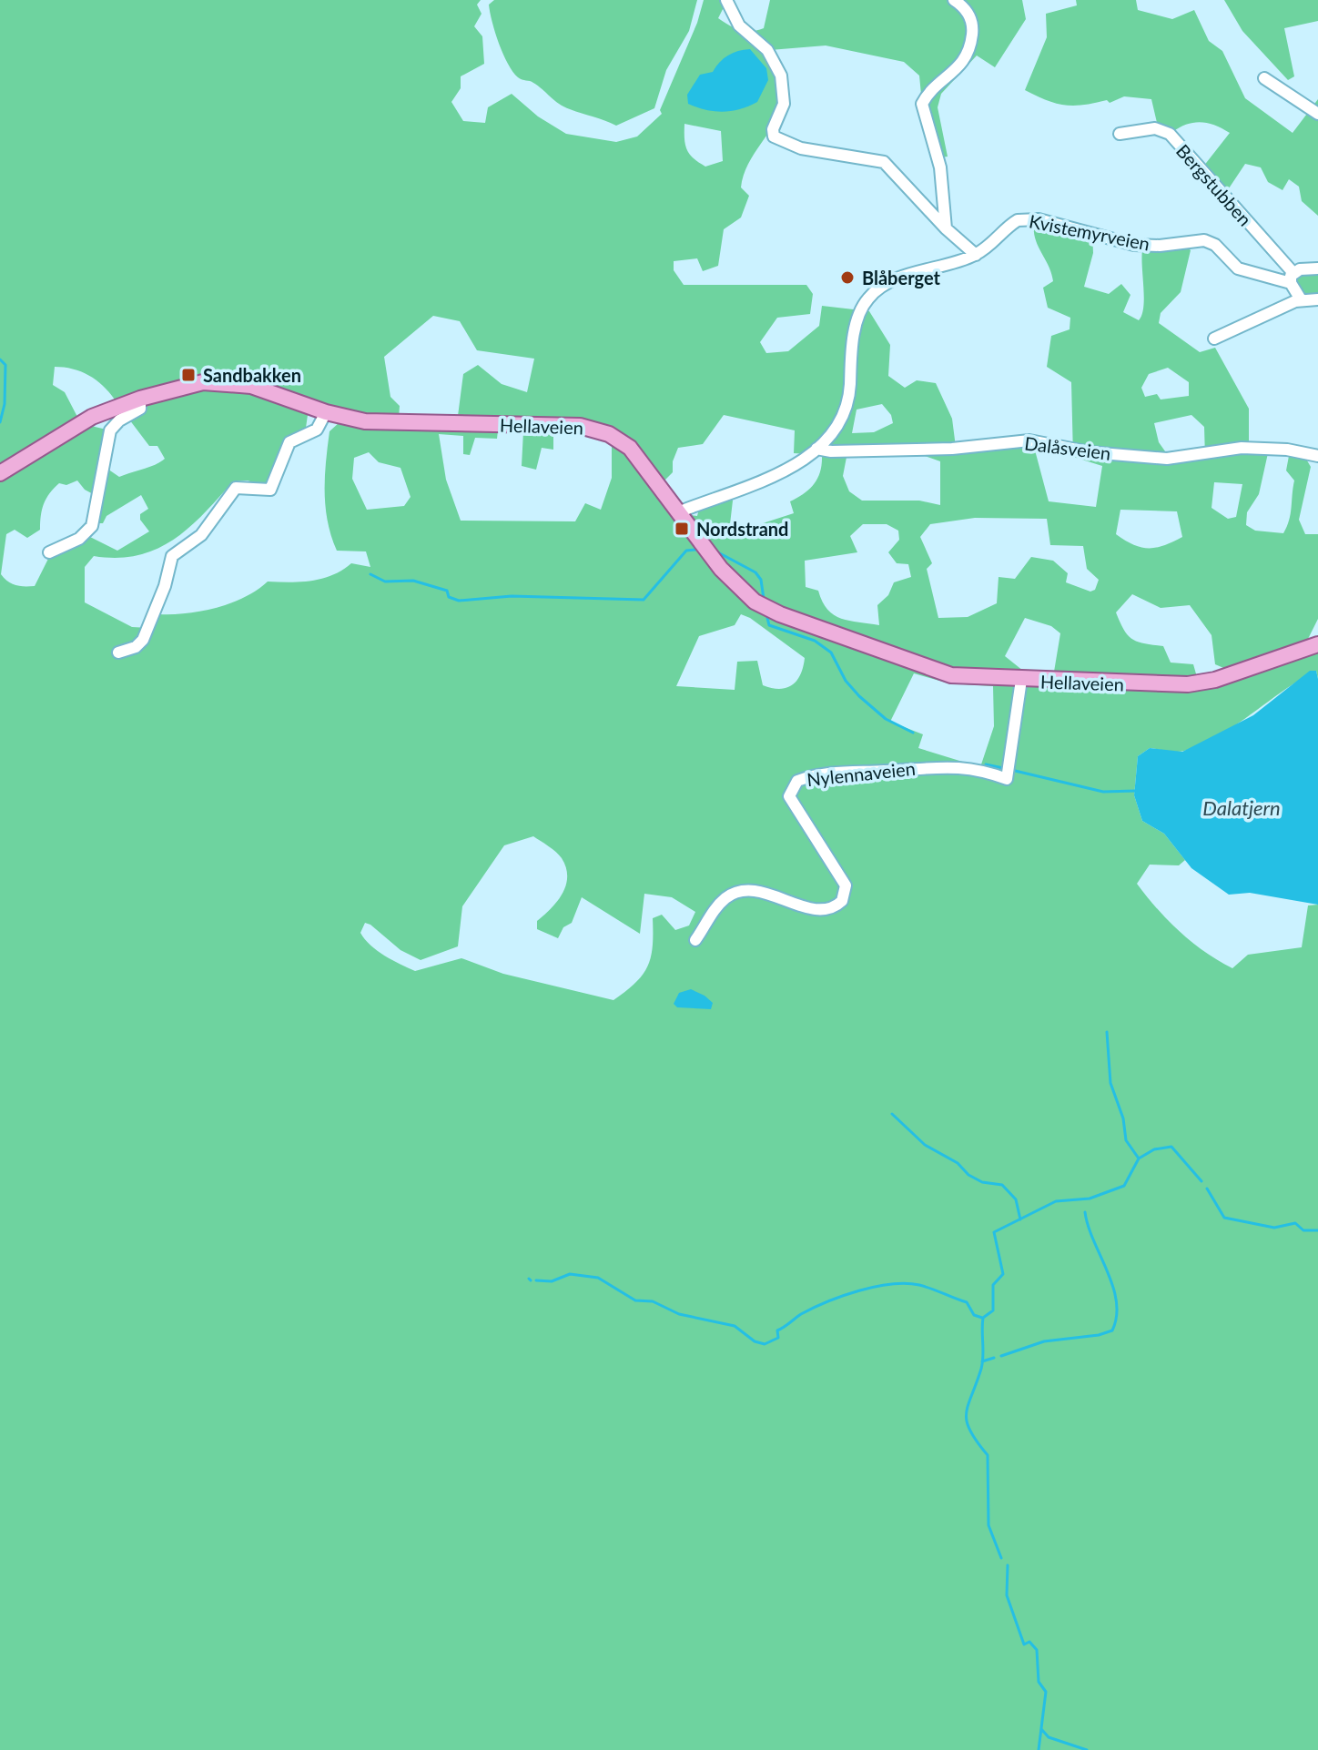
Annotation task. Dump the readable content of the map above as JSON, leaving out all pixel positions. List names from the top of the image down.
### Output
{
  "streets": {
    "main road": ["Hellaveien"],
    "street": [
      "Bergstubben",
      "Kvistemyrveien",
      "Dalåsveien",
      "Nylennaveien"
    ]
  },
  "crossings": [
    ["Bergstubben", "Kvistemyrveien"],
    ["Hellaveien", "Nylennaveien"]
  ],
  "water": ["Dalatjern"],
  "places": {
    "other": ["Blåberget"],
    "transit": ["Sandbakken", "Nordstrand"]
  }
}
